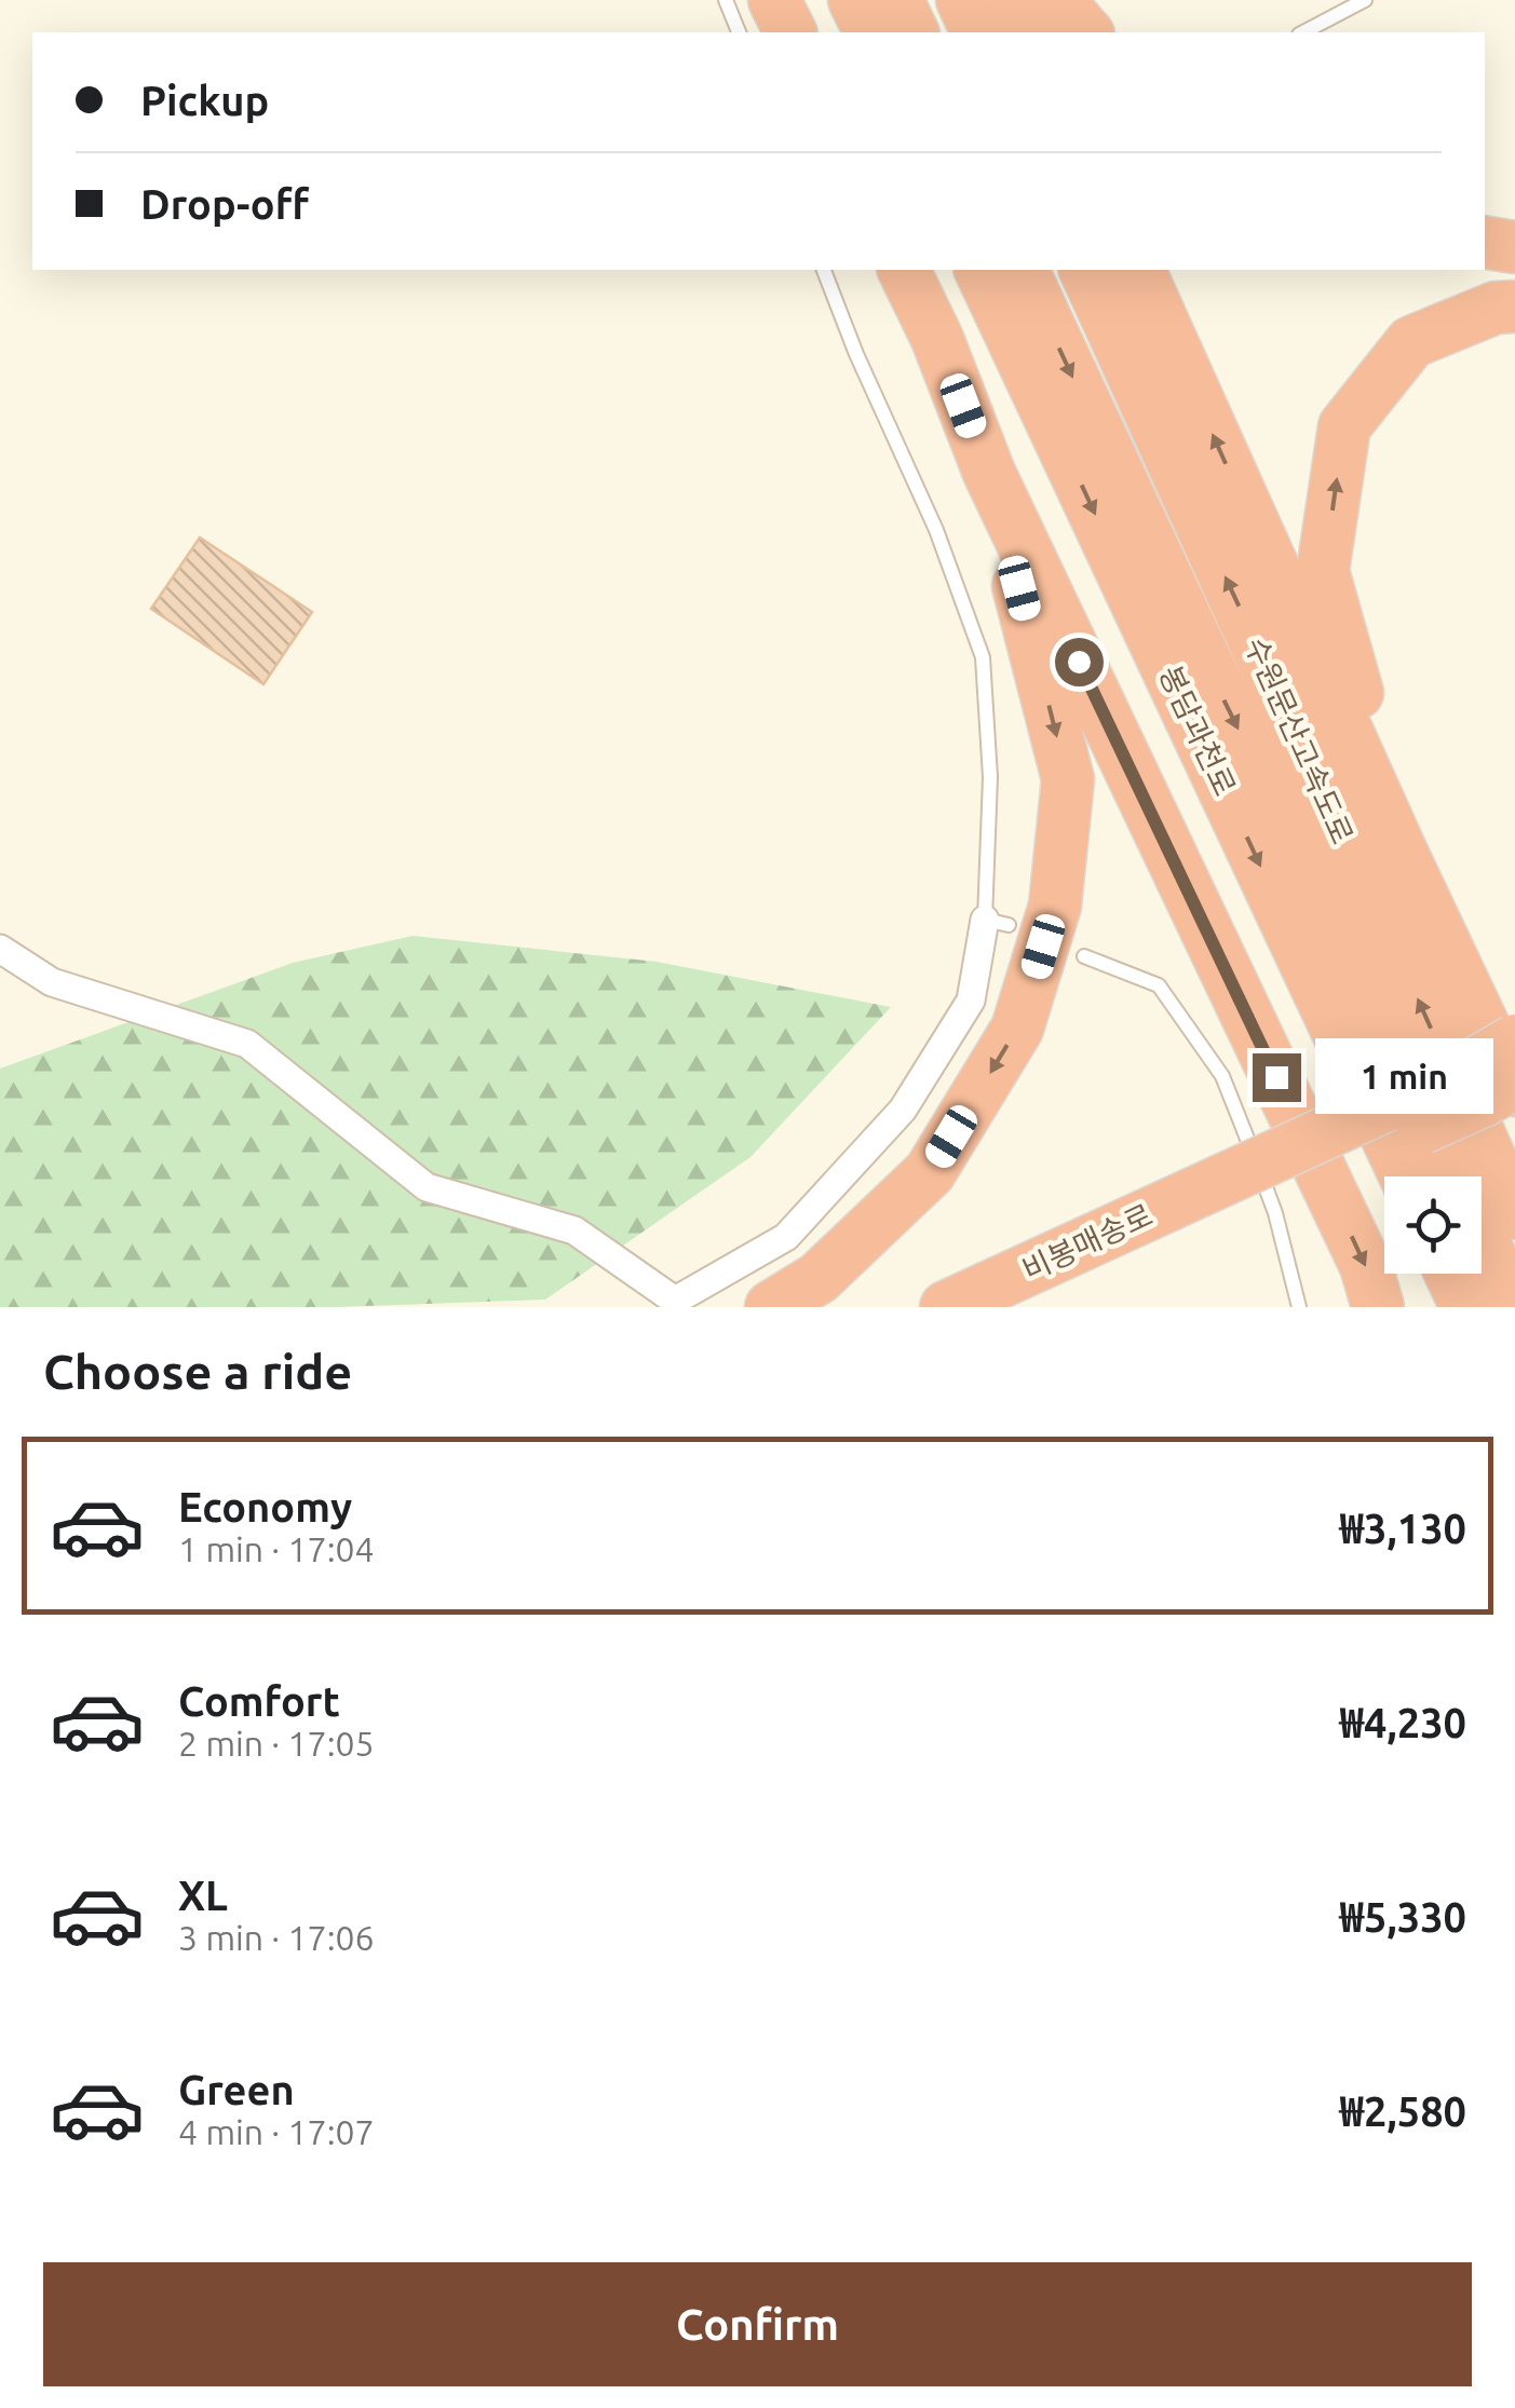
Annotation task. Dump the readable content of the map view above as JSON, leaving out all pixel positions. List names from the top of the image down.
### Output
{
  "streets": {
    "highway": ["봉담과천로", "수원문산고속도로", "비봉매송로"]
  },
  "page": {
    "banner": ["Pickup", "Drop-off"],
    "bubble": "1 min",
    "heading": "Choose a ride",
    "list": [
      {
        "name": "Economy",
        "note": "1 min · 17:04",
        "value": "₩3,130"
      },
      {
        "name": "Comfort",
        "note": "2 min · 17:05",
        "value": "₩4,230"
      },
      {
        "name": "XL",
        "note": "3 min · 17:06",
        "value": "₩5,330"
      },
      {
        "name": "Green",
        "note": "4 min · 17:07",
        "value": "₩2,580"
      }
    ],
    "buttons": "Confirm"
  }
}
